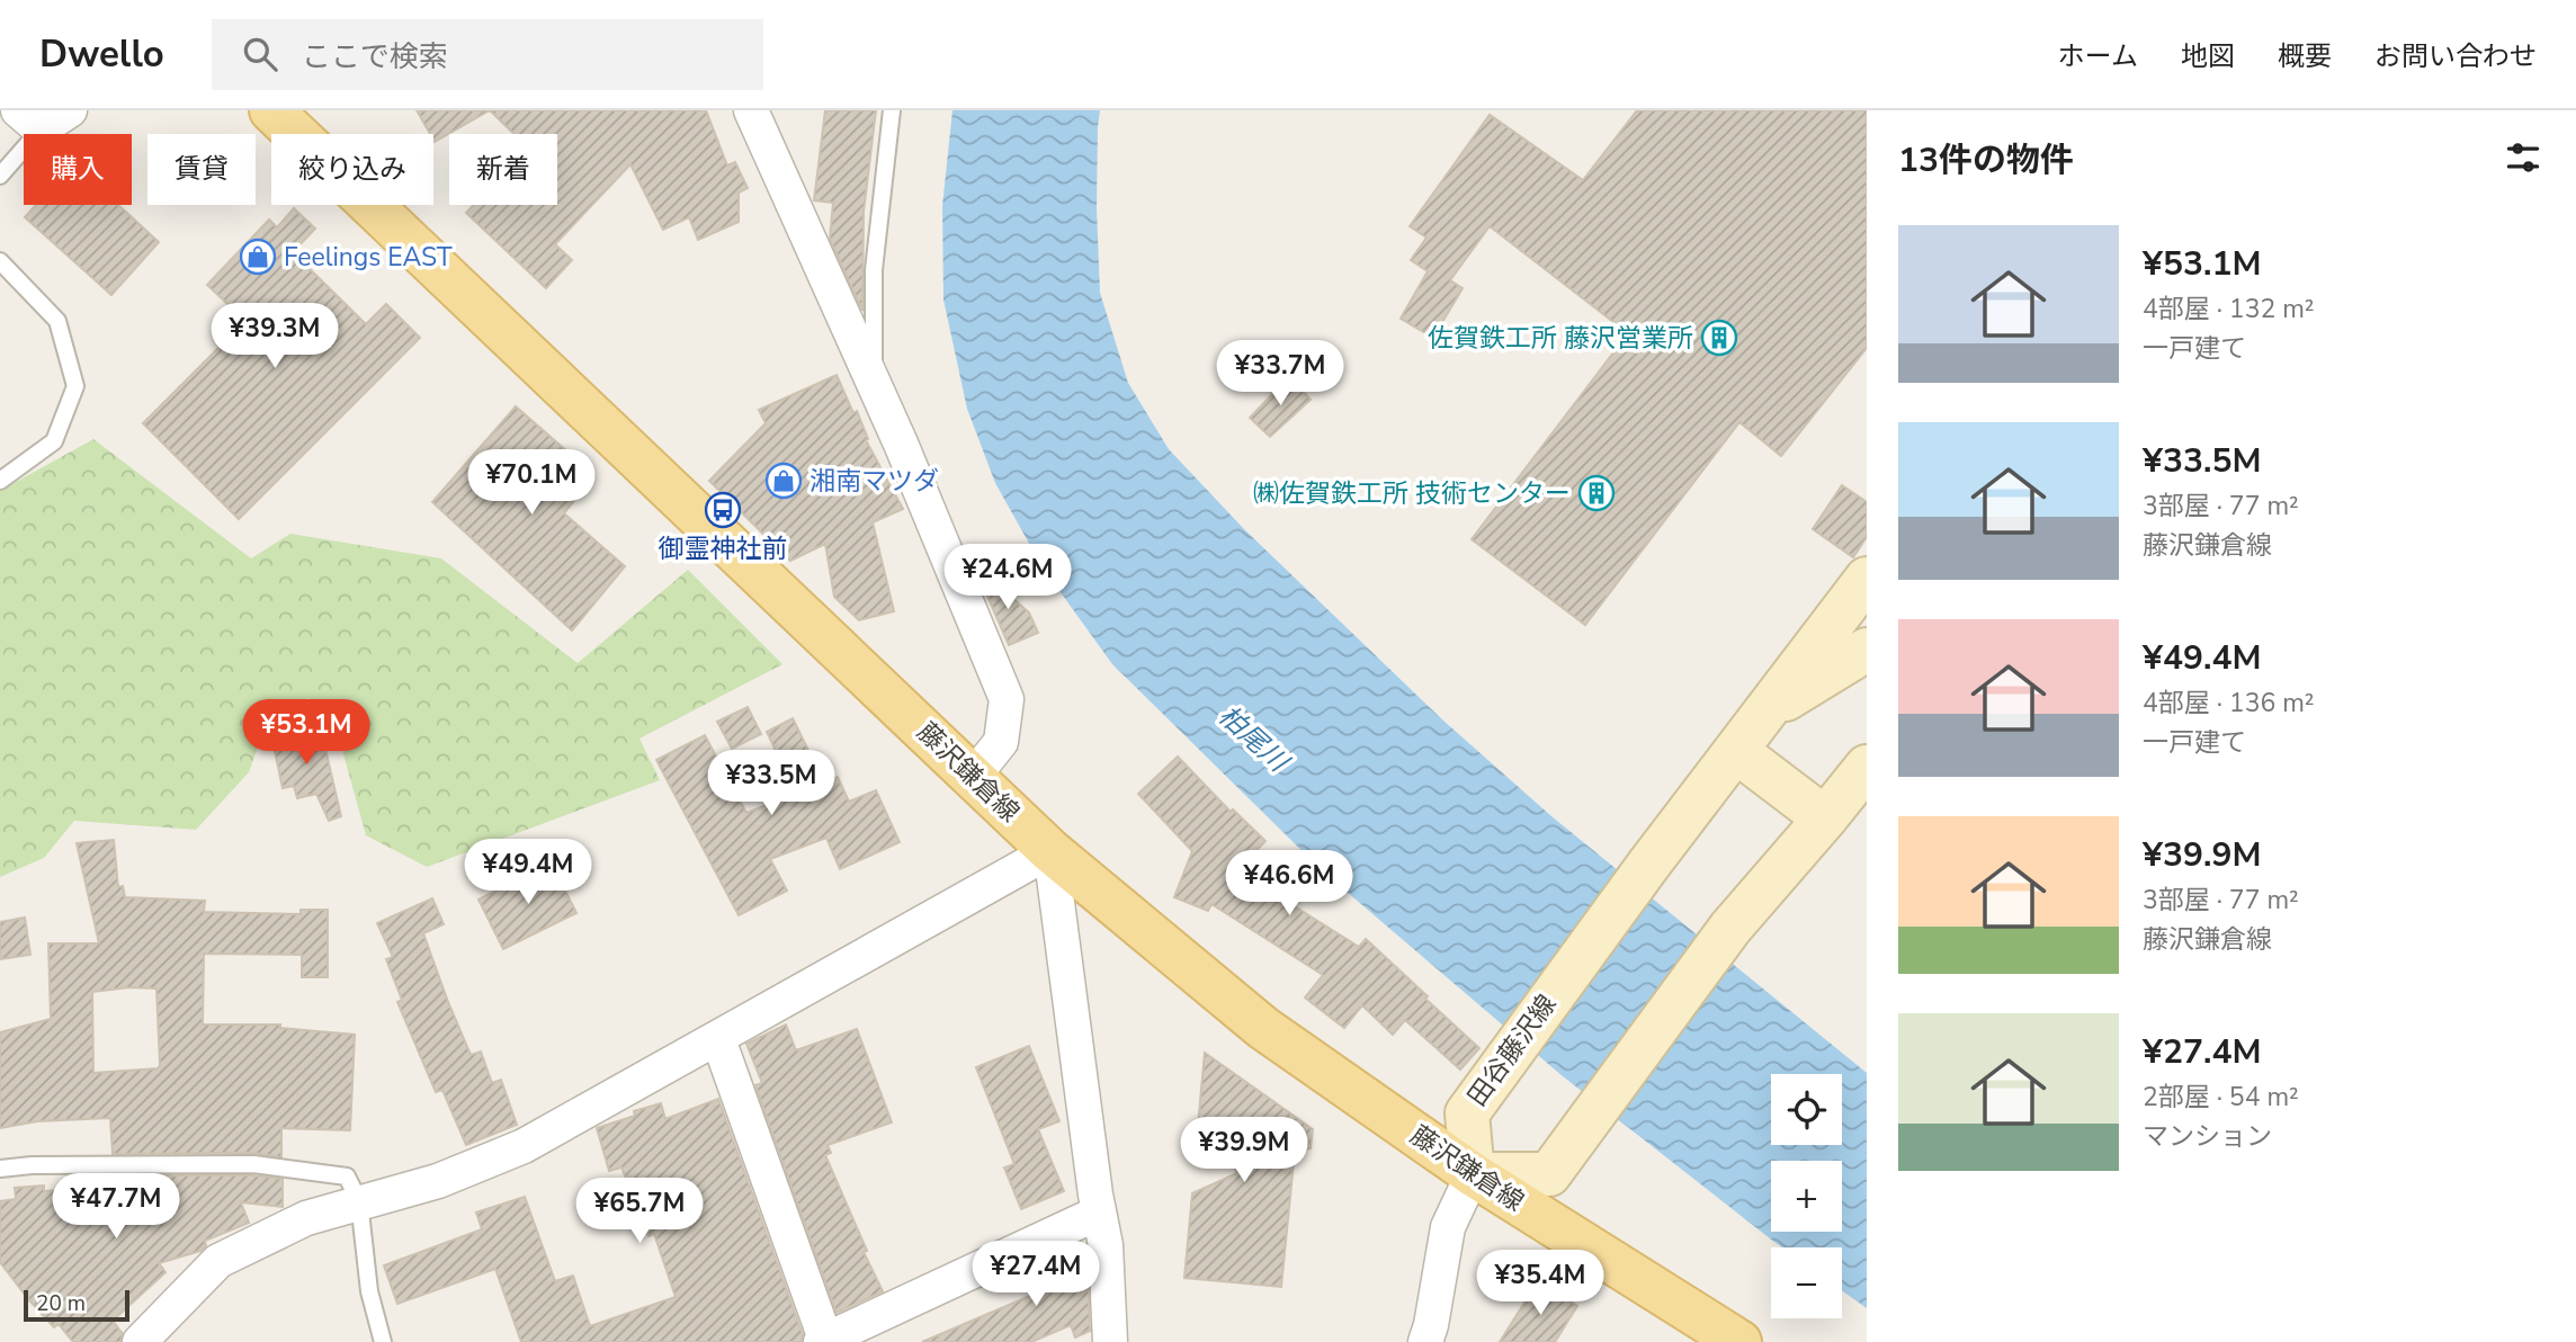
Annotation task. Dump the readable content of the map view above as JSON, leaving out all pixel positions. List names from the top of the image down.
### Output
{
  "streets": {
    "main road": ["藤沢鎌倉線", "田谷藤沢線"]
  },
  "crossings": [
    ["藤沢鎌倉線", "田谷藤沢線"]
  ],
  "water": ["柏尾川"],
  "places": {
    "shop": ["Feelings EAST", "湘南マツダ"],
    "building": ["佐賀鉄工所 藤沢営業所", "㈱佐賀鉄工所 技術センター"],
    "bus stop": ["御霊神社前"]
  },
  "scale_bar": "20 m",
  "page": {
    "header": "Dwello",
    "search": "ここで検索",
    "nav": [
      "ホーム",
      "地図",
      "概要",
      "お問い合わせ"
    ],
    "heading": "13件の物件",
    "chip": [
      "購入",
      "賃貸",
      "絞り込み",
      "新着"
    ],
    "list": [
      {
        "name": "¥53.1M",
        "note": "4部屋 · 132 m² · 一戸建て"
      },
      {
        "name": "¥33.5M",
        "note": "3部屋 · 77 m² · 藤沢鎌倉線"
      },
      {
        "name": "¥49.4M",
        "note": "4部屋 · 136 m² · 一戸建て"
      },
      {
        "name": "¥39.9M",
        "note": "3部屋 · 77 m² · 藤沢鎌倉線"
      },
      {
        "name": "¥27.4M",
        "note": "2部屋 · 54 m² · マンション"
      }
    ],
    "price": [
      "¥39.3M",
      "¥33.7M",
      "¥70.1M",
      "¥24.6M",
      "¥53.1M",
      "¥33.5M",
      "¥49.4M",
      "¥46.6M",
      "¥39.9M",
      "¥47.7M",
      "¥65.7M",
      "¥27.4M",
      "¥35.4M"
    ],
    "map_buttons": ["+", "−"],
    "scale": "20 m"
  }
}
